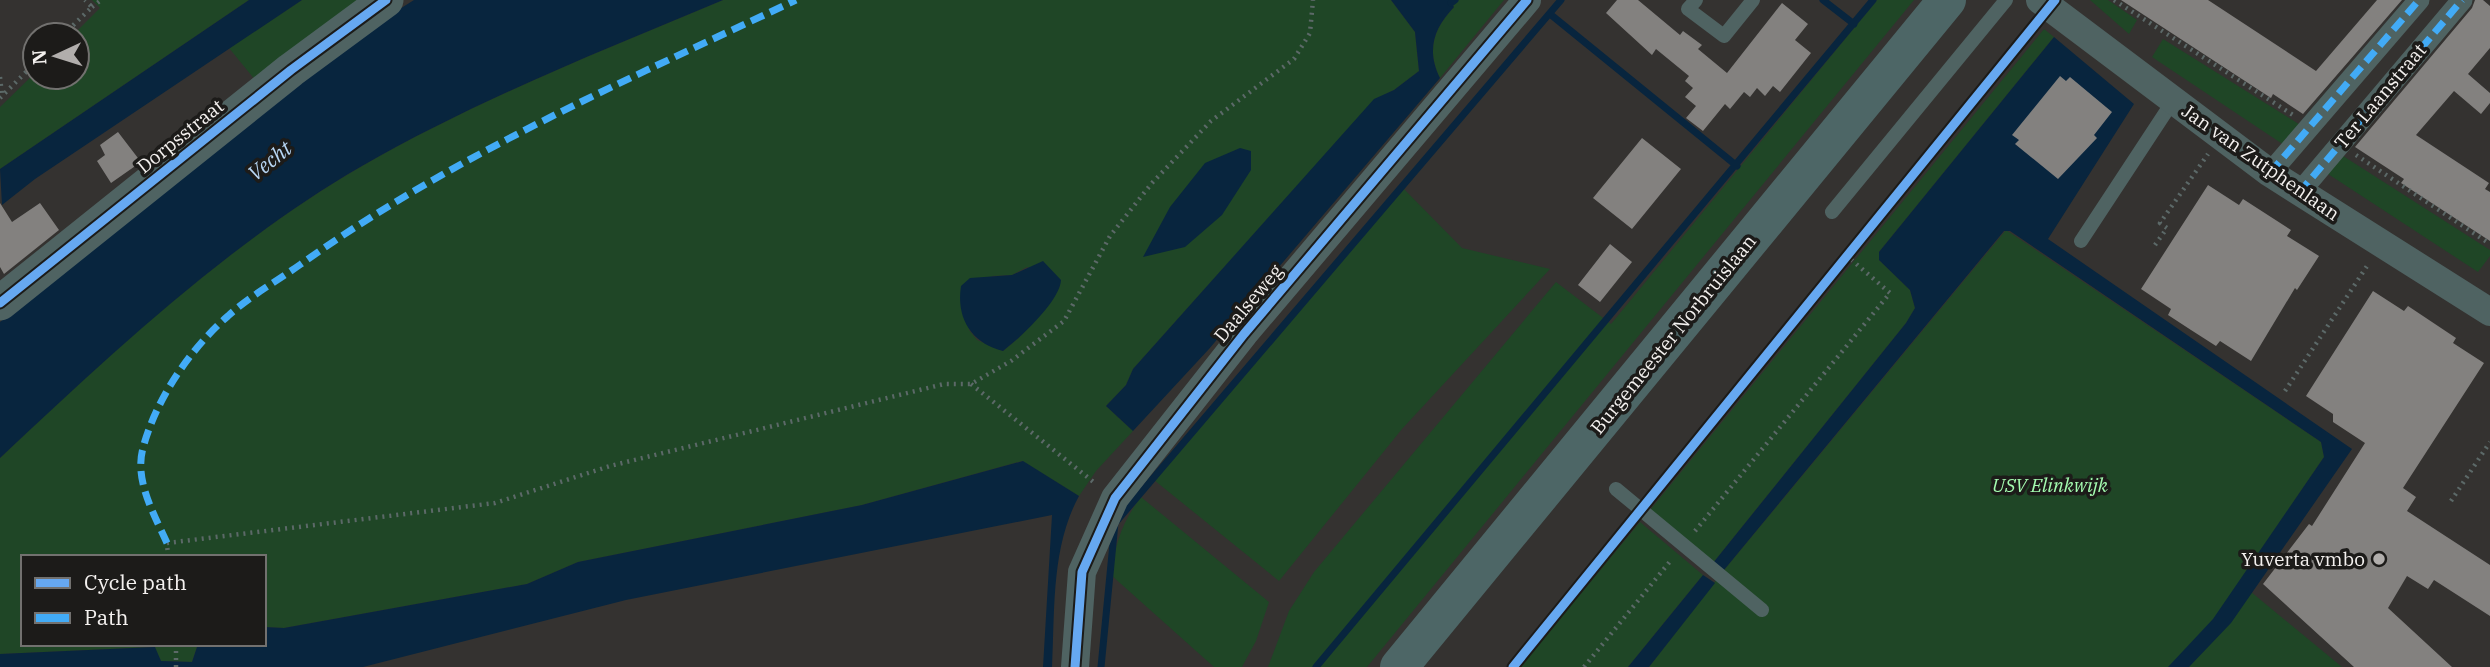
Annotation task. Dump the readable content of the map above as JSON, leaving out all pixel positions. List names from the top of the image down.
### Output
{
  "streets": {
    "main road": ["Burgemeester Norbruislaan"],
    "street": [
      "Ter Laanstraat",
      "Dorpsstraat",
      "Jan van Zutphenlaan",
      "Daalseweg"
    ]
  },
  "crossings": [
    ["Ter Laanstraat", "Jan van Zutphenlaan"]
  ],
  "water": ["Vecht"],
  "parks": ["USV Elinkwijk"],
  "places": ["Yuverta vmbo"],
  "legend": ["Cycle path", "Path"],
  "north": "left"
}
